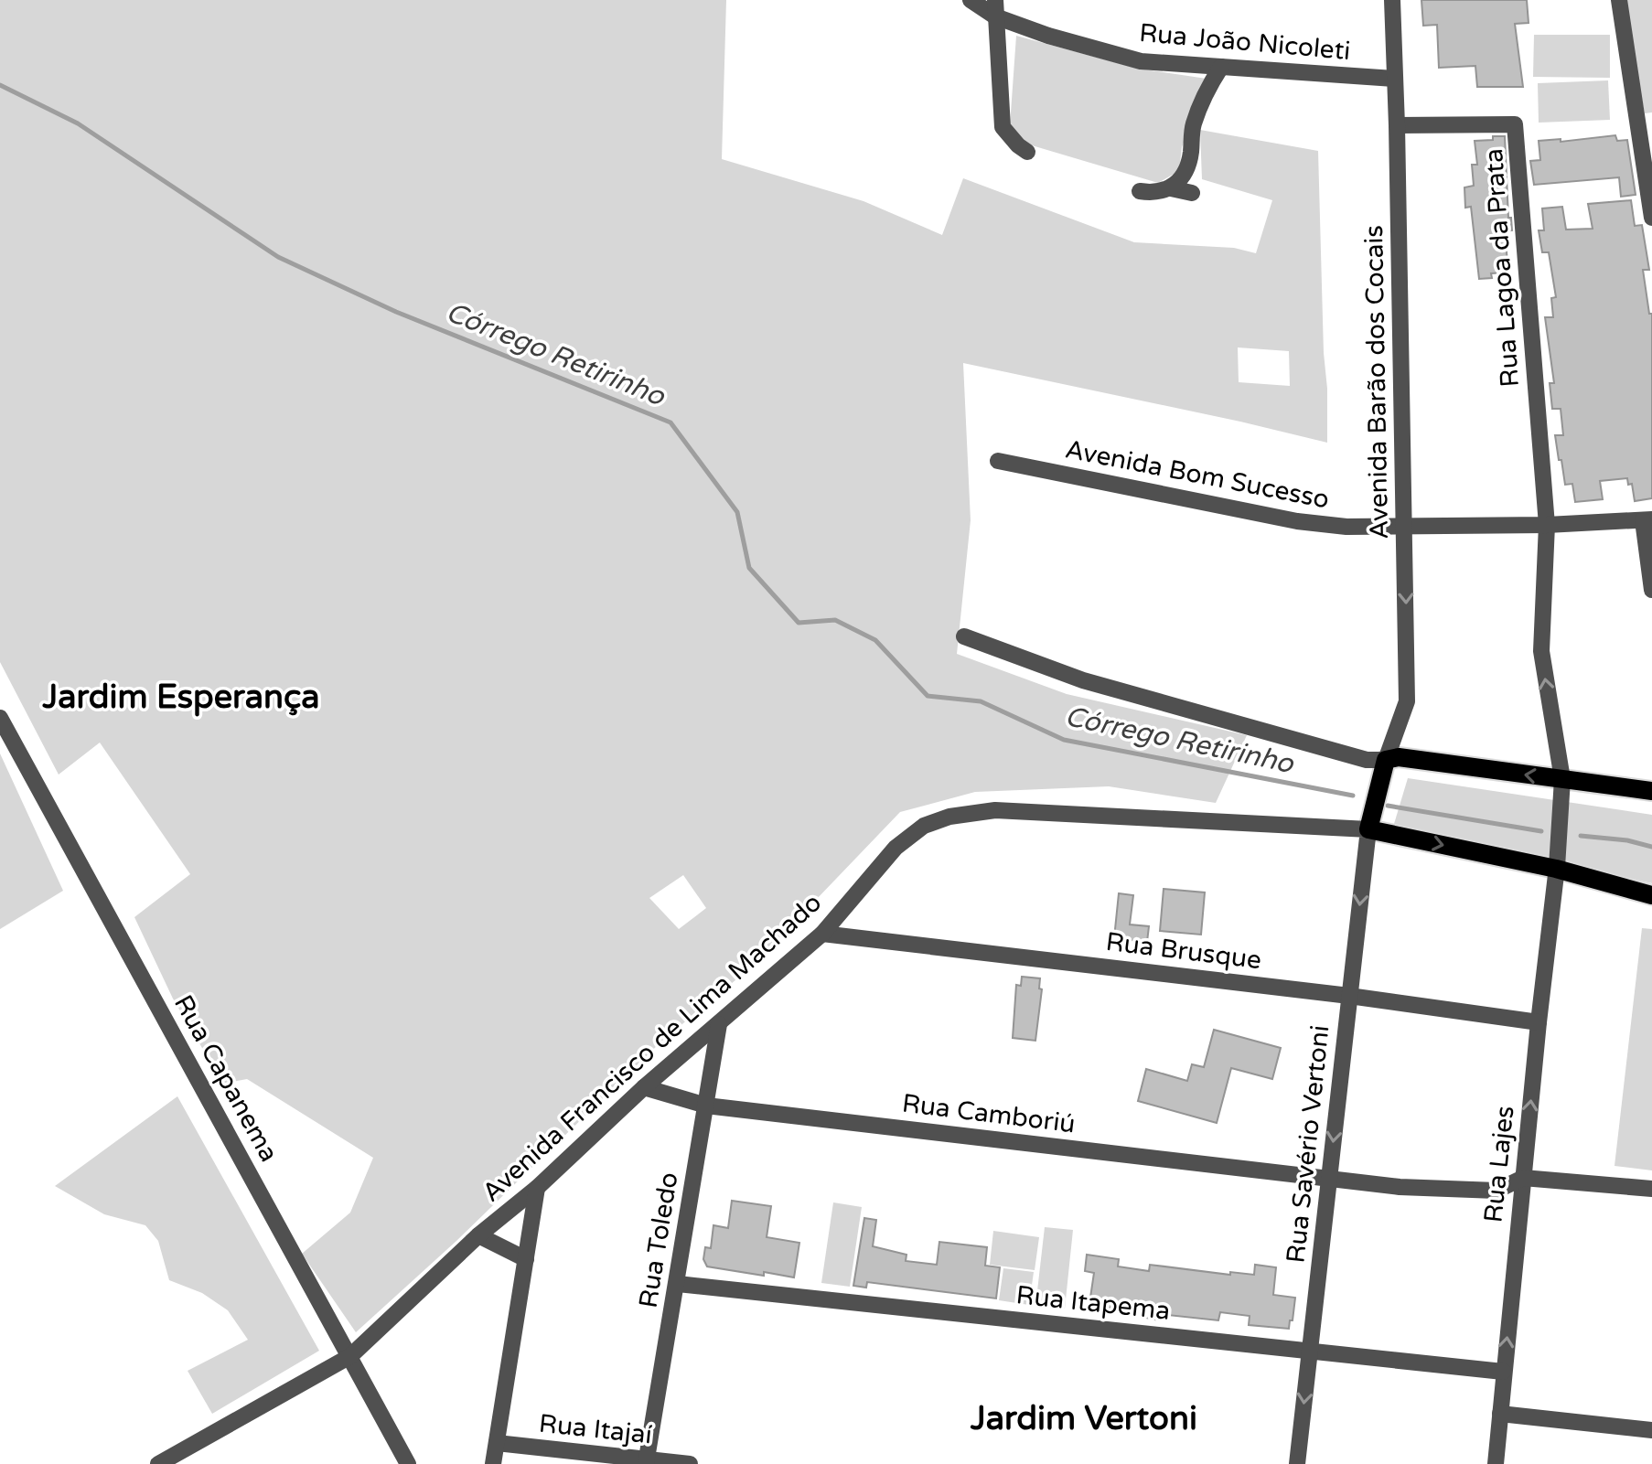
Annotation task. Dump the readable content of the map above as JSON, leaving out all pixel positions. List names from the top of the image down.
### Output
{
  "streets": {
    "main road": ["Avenida Francisco de Lima Machado"],
    "street": [
      "Rua João Nicoleti",
      "Rua Lagoa da Prata",
      "Avenida Barão dos Cocais",
      "Avenida Bom Sucesso",
      "Rua Brusque",
      "Rua Capanema",
      "Rua Camboriú",
      "Rua Savério Vertoni",
      "Rua Lajes",
      "Rua Toledo",
      "Rua Itapema",
      "Rua Itajaí"
    ]
  },
  "crossings": [
    ["Rua João Nicoleti", "Avenida Barão dos Cocais"],
    ["Rua Lagoa da Prata", "Avenida Barão dos Cocais"],
    ["Rua Lagoa da Prata", "Avenida Bom Sucesso"],
    ["Rua Lagoa da Prata", "Rua Lajes"],
    ["Avenida Barão dos Cocais", "Avenida Bom Sucesso"],
    ["Avenida Bom Sucesso", "Rua Lajes"],
    ["Rua Brusque", "Avenida Francisco de Lima Machado"],
    ["Rua Brusque", "Rua Savério Vertoni"],
    ["Rua Brusque", "Rua Lajes"],
    ["Avenida Francisco de Lima Machado", "Rua Capanema"],
    ["Avenida Francisco de Lima Machado", "Rua Camboriú"],
    ["Avenida Francisco de Lima Machado", "Rua Savério Vertoni"],
    ["Avenida Francisco de Lima Machado", "Rua Lajes"],
    ["Avenida Francisco de Lima Machado", "Rua Toledo"],
    ["Rua Camboriú", "Rua Savério Vertoni"],
    ["Rua Camboriú", "Rua Lajes"],
    ["Rua Camboriú", "Rua Toledo"],
    ["Rua Savério Vertoni", "Rua Itapema"],
    ["Rua Lajes", "Rua Itapema"],
    ["Rua Toledo", "Rua Itapema"],
    ["Rua Toledo", "Rua Itajaí"]
  ],
  "one_way": ["Rua Savério Vertoni", "Rua Lajes"],
  "districts": ["Jardim Esperança", "Jardim Vertoni"],
  "water": ["Córrego Retirinho"]
}
